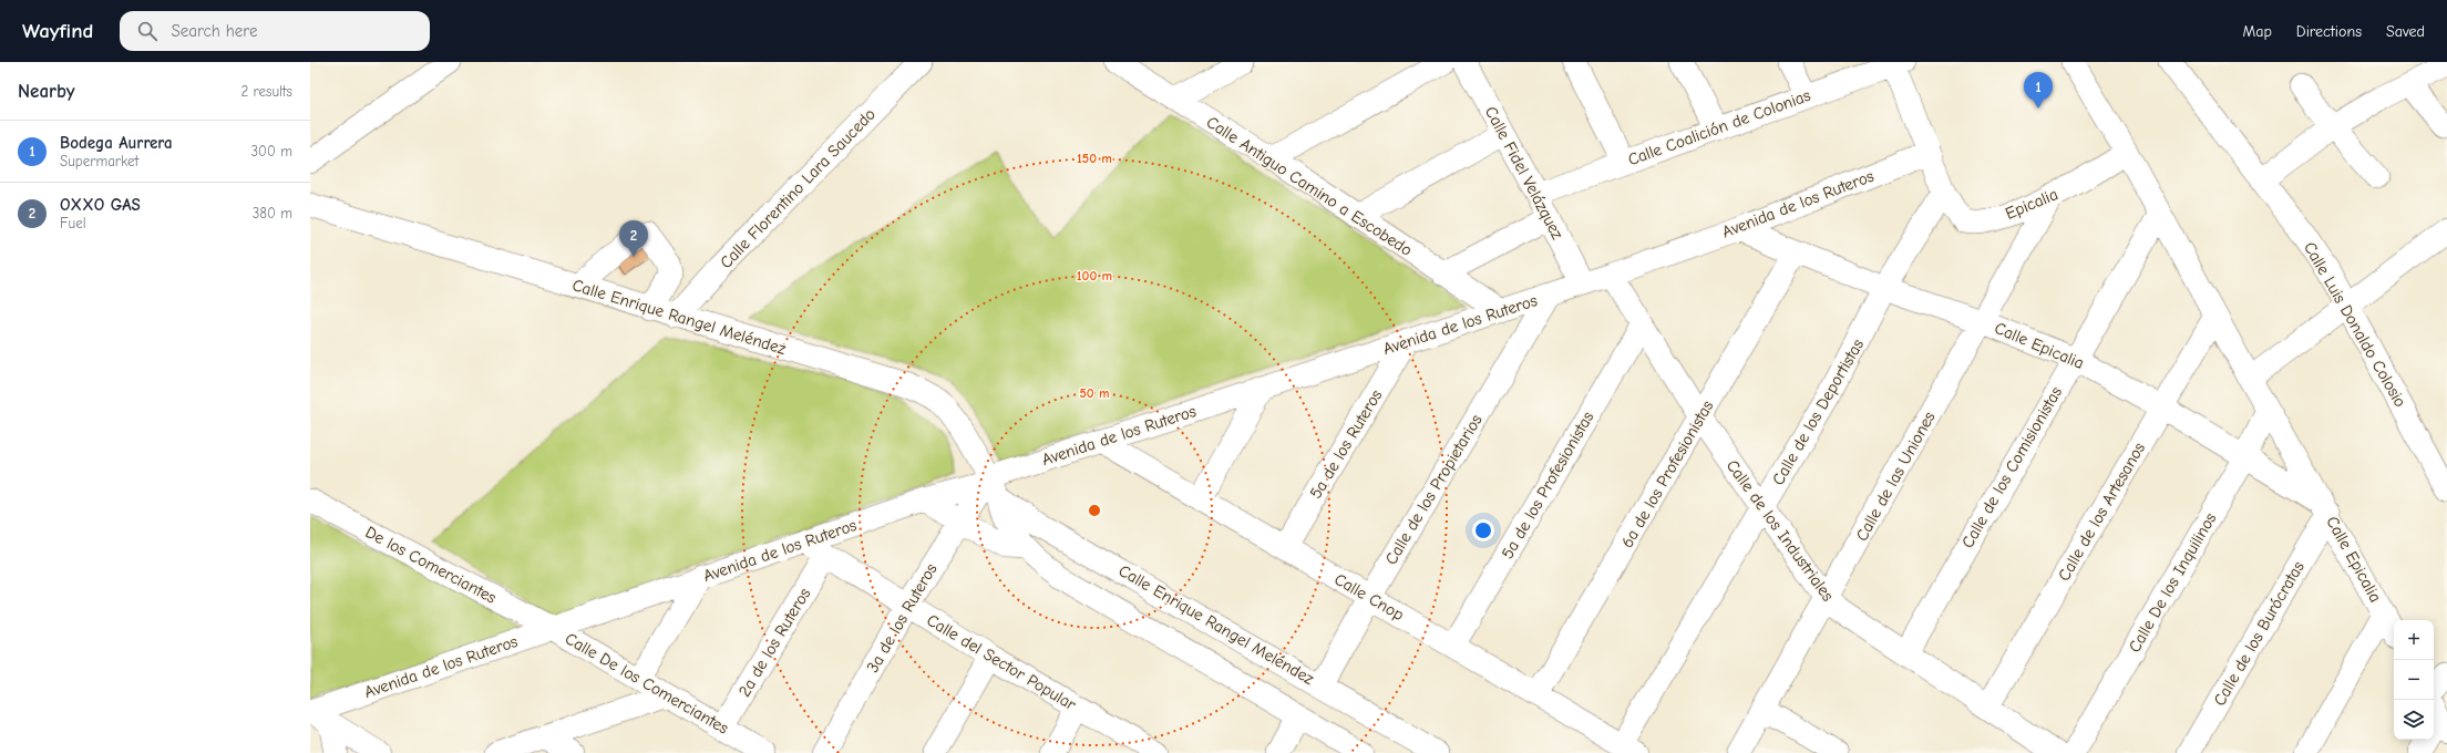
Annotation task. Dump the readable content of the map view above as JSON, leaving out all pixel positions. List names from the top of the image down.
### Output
{
  "streets": {
    "street": [
      "Calle Coalición de Colonias",
      "Calle Fidel Velázquez",
      "Calle Antiguo Camino a Escobedo",
      "Calle Florentino Lara Saucedo",
      "Avenida de los Ruteros",
      "Epicalia",
      "Calle Enrique Rangel Meléndez",
      "Calle Luis Donaldo Colosio",
      "Calle Epicalia",
      "Calle de los Deportistas",
      "5a de los Ruteros",
      "Calle de los Comisionistas",
      "6a de los Profesionistas",
      "Calle de las Uniones",
      "5a de los Profesionistas",
      "Calle de los Propietarios",
      "Calle de los Artesanos",
      "Calle de los Industriales",
      "De los Comerciantes",
      "Calle De los Inquilinos",
      "Calle Cnop",
      "3a de los Ruteros",
      "Calle de los Burócratas",
      "2a de los Ruteros",
      "Calle del Sector Popular",
      "Calle De los Comerciantes"
    ]
  },
  "crossings": [
    ["Calle Coalición de Colonias", "Calle Fidel Velázquez"],
    ["Calle Coalición de Colonias", "Epicalia"],
    ["Calle Fidel Velázquez", "Avenida de los Ruteros"],
    ["Calle Antiguo Camino a Escobedo", "Avenida de los Ruteros"],
    ["Calle Florentino Lara Saucedo", "Calle Enrique Rangel Meléndez"],
    ["Avenida de los Ruteros", "Epicalia"],
    ["Avenida de los Ruteros", "Calle Enrique Rangel Meléndez"],
    ["Avenida de los Ruteros", "Calle Epicalia"],
    ["Avenida de los Ruteros", "5a de los Ruteros"],
    ["Avenida de los Ruteros", "Calle de los Propietarios"],
    ["Avenida de los Ruteros", "Calle de los Industriales"],
    ["Avenida de los Ruteros", "De los Comerciantes"],
    ["Avenida de los Ruteros", "Calle Cnop"],
    ["Avenida de los Ruteros", "3a de los Ruteros"],
    ["Avenida de los Ruteros", "Calle del Sector Popular"],
    ["Avenida de los Ruteros", "Calle De los Comerciantes"],
    ["Epicalia", "Calle Epicalia"],
    ["Epicalia", "Calle de los Deportistas"],
    ["Epicalia", "Calle de las Uniones"],
    ["Calle Enrique Rangel Meléndez", "Calle de los Propietarios"],
    ["Calle Enrique Rangel Meléndez", "3a de los Ruteros"],
    ["Calle Epicalia", "Calle de los Deportistas"],
    ["Calle Epicalia", "Calle de los Comisionistas"],
    ["Calle Epicalia", "6a de los Profesionistas"],
    ["Calle Epicalia", "Calle de las Uniones"],
    ["Calle Epicalia", "Calle de los Artesanos"],
    ["Calle Epicalia", "Calle De los Inquilinos"],
    ["Calle Epicalia", "Calle de los Burócratas"],
    ["Calle de los Deportistas", "Calle de los Industriales"],
    ["Calle de los Deportistas", "Calle Cnop"],
    ["5a de los Ruteros", "Calle Cnop"],
    ["Calle de los Comisionistas", "Calle de los Industriales"],
    ["6a de los Profesionistas", "Calle de los Industriales"],
    ["6a de los Profesionistas", "Calle Cnop"],
    ["Calle de las Uniones", "Calle de los Industriales"],
    ["5a de los Profesionistas", "Calle de los Industriales"],
    ["5a de los Profesionistas", "Calle Cnop"],
    ["Calle de los Propietarios", "Calle Cnop"],
    ["Calle de los Artesanos", "Calle de los Industriales"],
    ["De los Comerciantes", "Calle De los Comerciantes"],
    ["3a de los Ruteros", "Calle del Sector Popular"],
    ["2a de los Ruteros", "Calle del Sector Popular"],
    ["2a de los Ruteros", "Calle De los Comerciantes"]
  ],
  "page": {
    "header": "Wayfind",
    "search": "Search here",
    "nav": ["Map", "Directions", "Saved"],
    "heading": ["Nearby", "2 results"],
    "pins": ["1", "2"],
    "list": [
      {
        "mark": "1",
        "name": "Bodega Aurrera",
        "note": "Supermarket",
        "value": "300 m"
      },
      {
        "mark": "2",
        "name": "OXXO GAS",
        "note": "Fuel",
        "value": "380 m"
      }
    ],
    "map_buttons": ["+", "−"]
  },
  "rings": ["150 m", "100 m", "50 m"]
}
